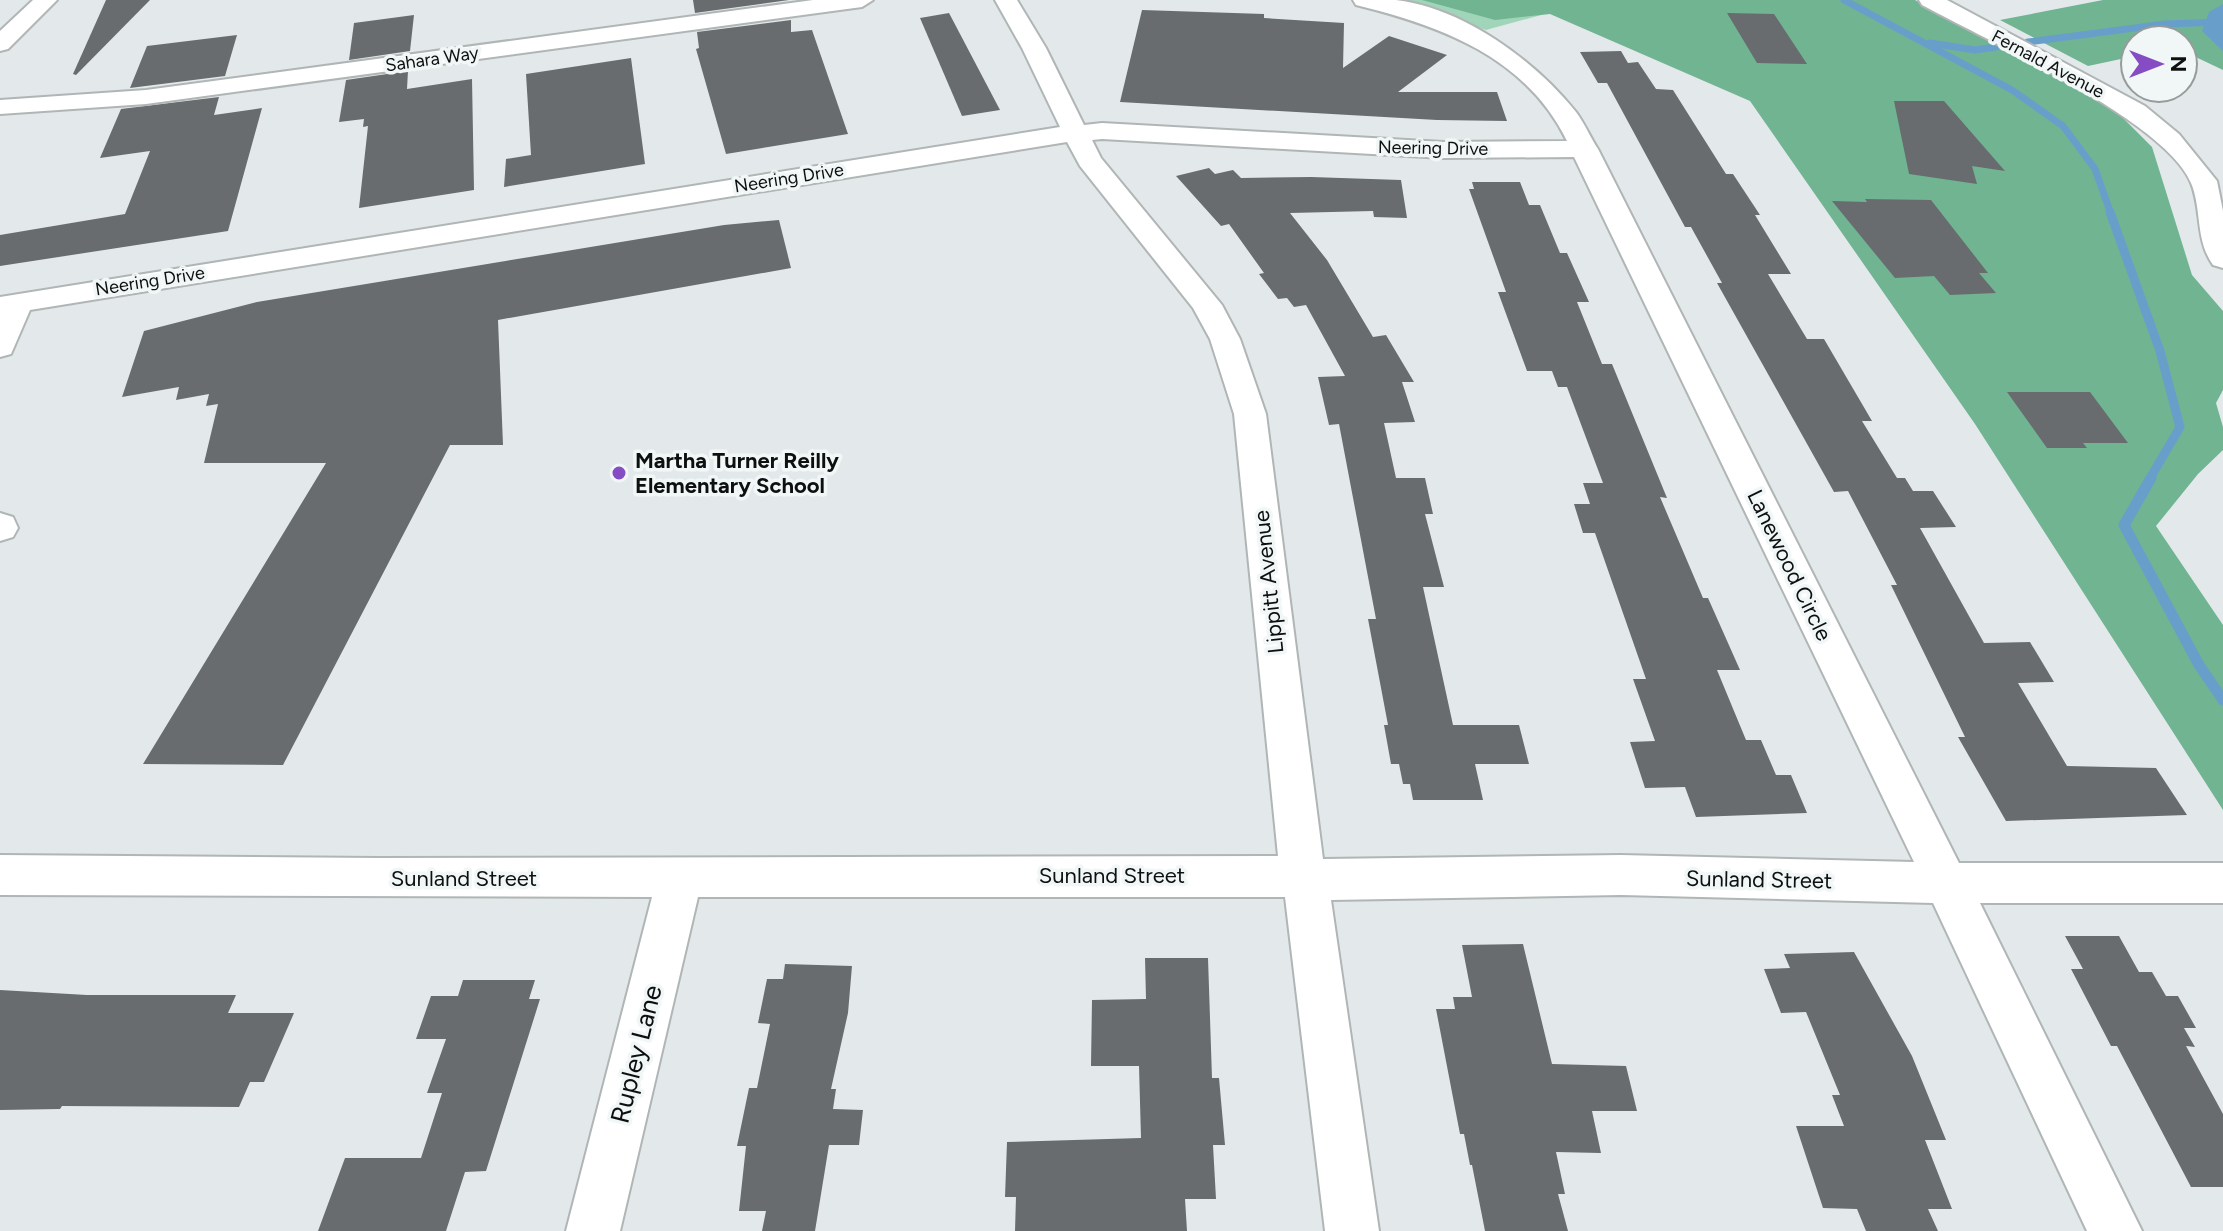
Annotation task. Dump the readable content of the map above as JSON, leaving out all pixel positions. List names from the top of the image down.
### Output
{
  "streets": {
    "street": [
      "Sahara Way",
      "Fernald Avenue",
      "Neering Drive",
      "Lanewood Circle",
      "Lippitt Avenue",
      "Sunland Street",
      "Rupley Lane"
    ]
  },
  "crossings": [
    ["Neering Drive", "Lanewood Circle"],
    ["Neering Drive", "Lippitt Avenue"],
    ["Lanewood Circle", "Sunland Street"],
    ["Lippitt Avenue", "Sunland Street"],
    ["Sunland Street", "Rupley Lane"]
  ],
  "places": ["Martha Turner Reilly Elementary School"],
  "north": "right"
}
